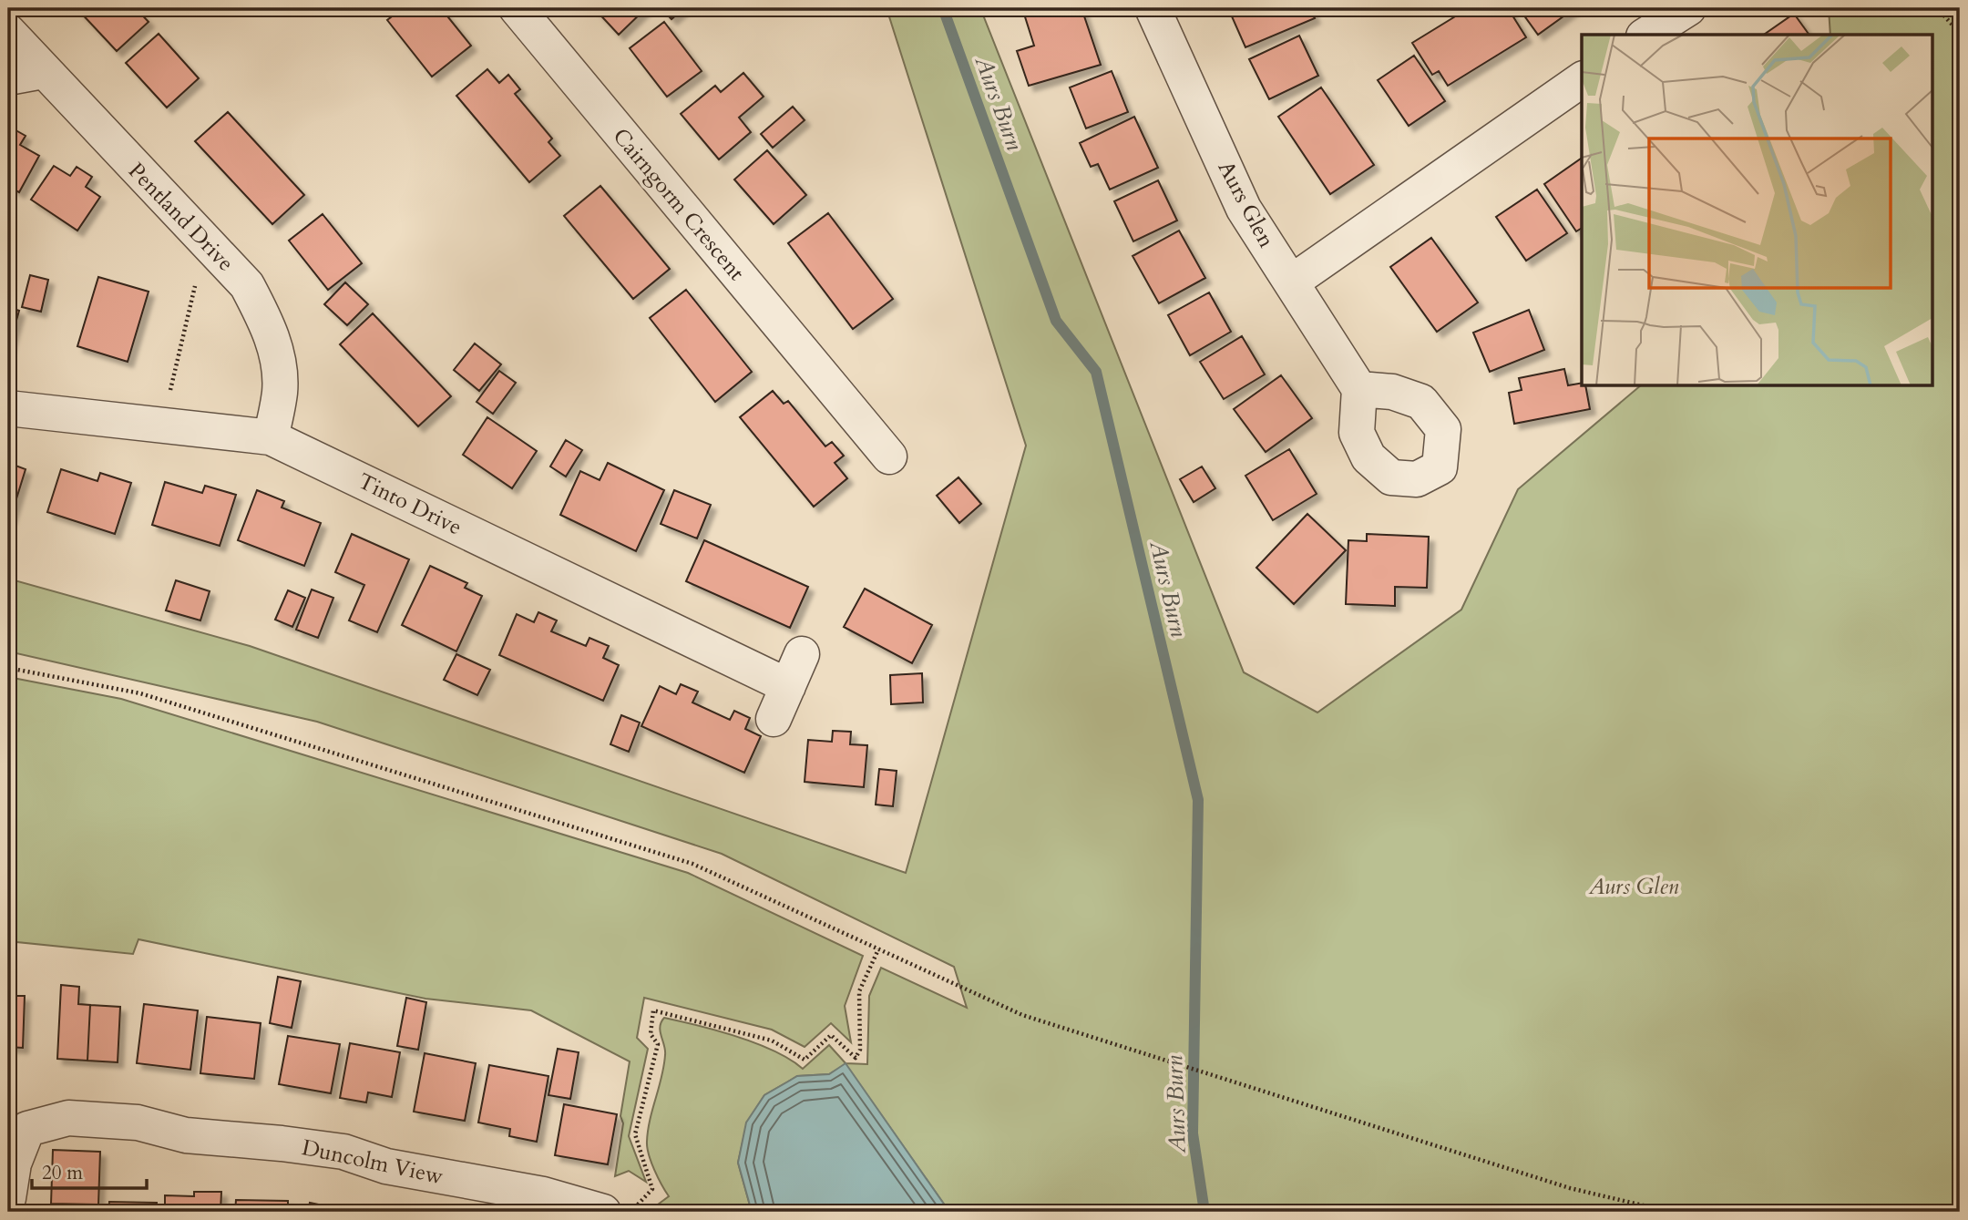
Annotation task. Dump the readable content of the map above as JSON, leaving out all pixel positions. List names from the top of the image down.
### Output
{
  "streets": {
    "street": [
      "Cairngorm Crescent",
      "Aurs Glen",
      "Pentland Drive",
      "Tinto Drive",
      "Duncolm View"
    ]
  },
  "crossings": [
    ["Pentland Drive", "Tinto Drive"]
  ],
  "water": ["Aurs Burn"],
  "parks": ["Aurs Glen"],
  "scale_bar": "20 m"
}
